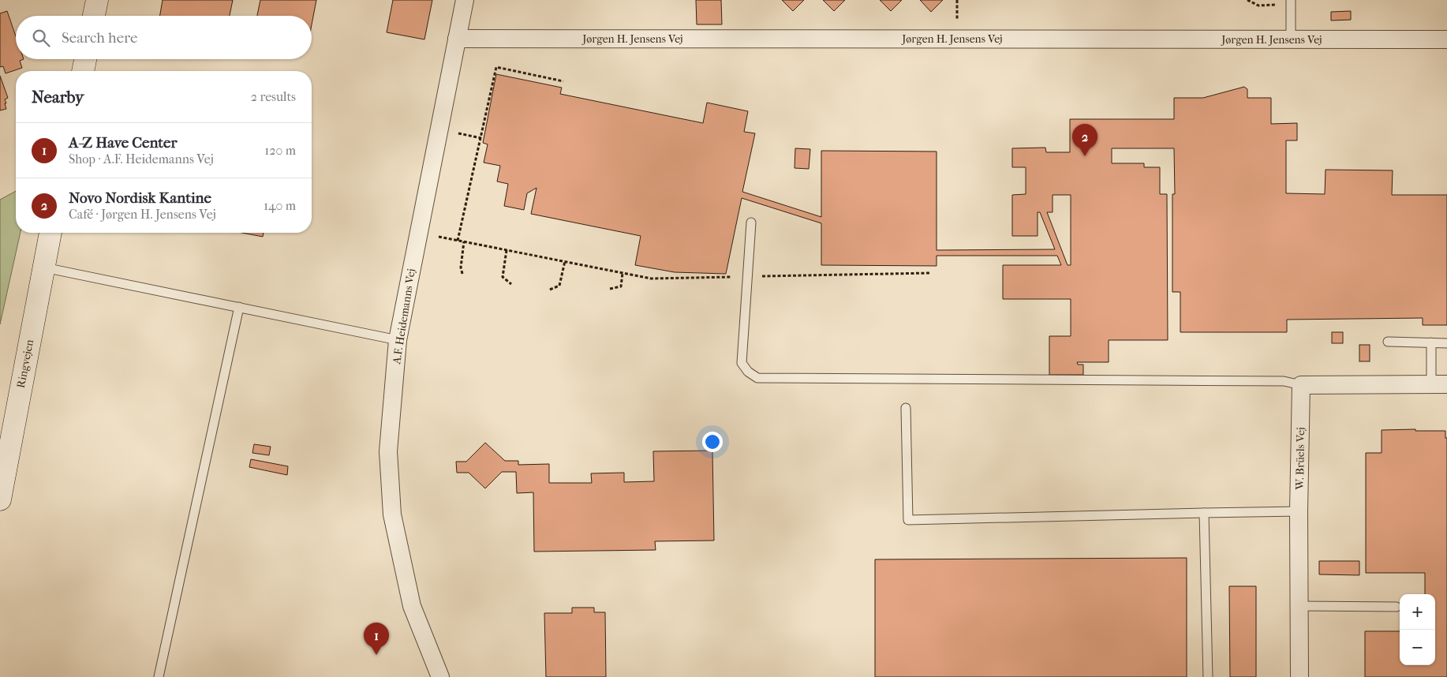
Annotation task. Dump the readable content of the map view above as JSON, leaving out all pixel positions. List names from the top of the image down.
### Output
{
  "streets": {
    "main road": ["Ringvejen"],
    "street": ["Jørgen H. Jensens Vej", "A.F. Heidemanns Vej", "W. Brüels Vej"]
  },
  "crossings": [
    ["Jørgen H. Jensens Vej", "A.F. Heidemanns Vej"]
  ],
  "page": {
    "search": "Search here",
    "heading": ["Nearby", "2 results"],
    "list": [
      {
        "mark": "1",
        "name": "A-Z Have Center",
        "note": "Shop · A.F. Heidemanns Vej",
        "value": "120 m"
      },
      {
        "mark": "2",
        "name": "Novo Nordisk Kantine",
        "note": "Café · Jørgen H. Jensens Vej",
        "value": "140 m"
      }
    ],
    "pins": ["2", "1"],
    "map_buttons": ["+", "−"]
  }
}
